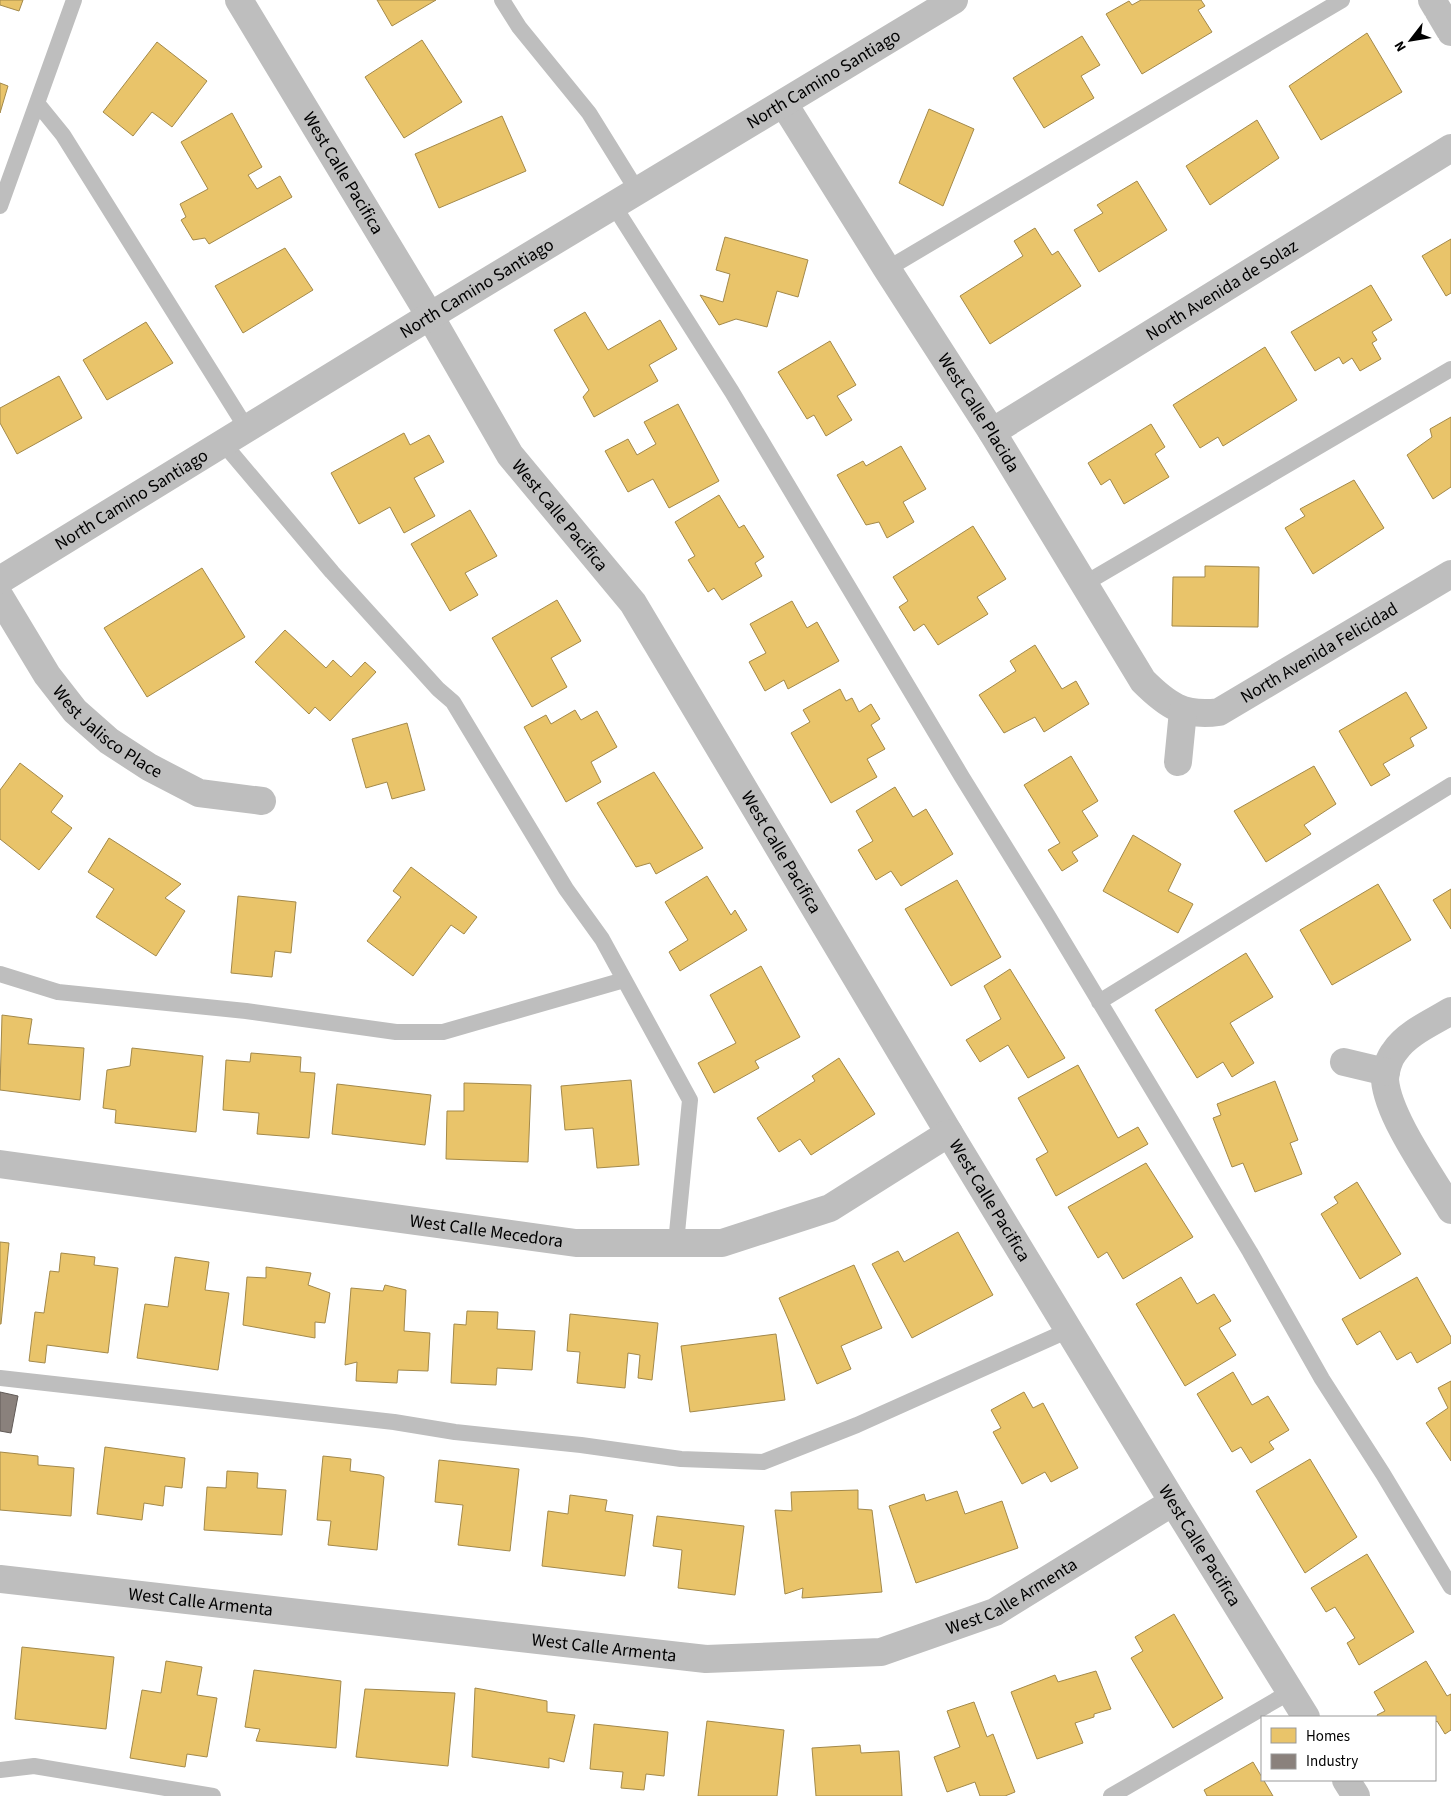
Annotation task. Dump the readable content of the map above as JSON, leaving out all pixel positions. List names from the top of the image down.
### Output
{
  "streets": {
    "street": [
      "North Camino Santiago",
      "West Calle Pacifica",
      "North Avenida de Solaz",
      "West Calle Placida",
      "North Avenida Felicidad",
      "West Jalisco Place",
      "West Calle Mecedora",
      "West Calle Armenta"
    ]
  },
  "crossings": [
    ["North Camino Santiago", "West Calle Pacifica"],
    ["North Camino Santiago", "West Calle Placida"],
    ["West Calle Pacifica", "West Calle Mecedora"],
    ["West Calle Pacifica", "West Calle Armenta"],
    ["North Avenida de Solaz", "West Calle Placida"],
    ["West Calle Placida", "North Avenida Felicidad"]
  ],
  "legend": ["Homes", "Industry"],
  "north": "bottom left"
}
